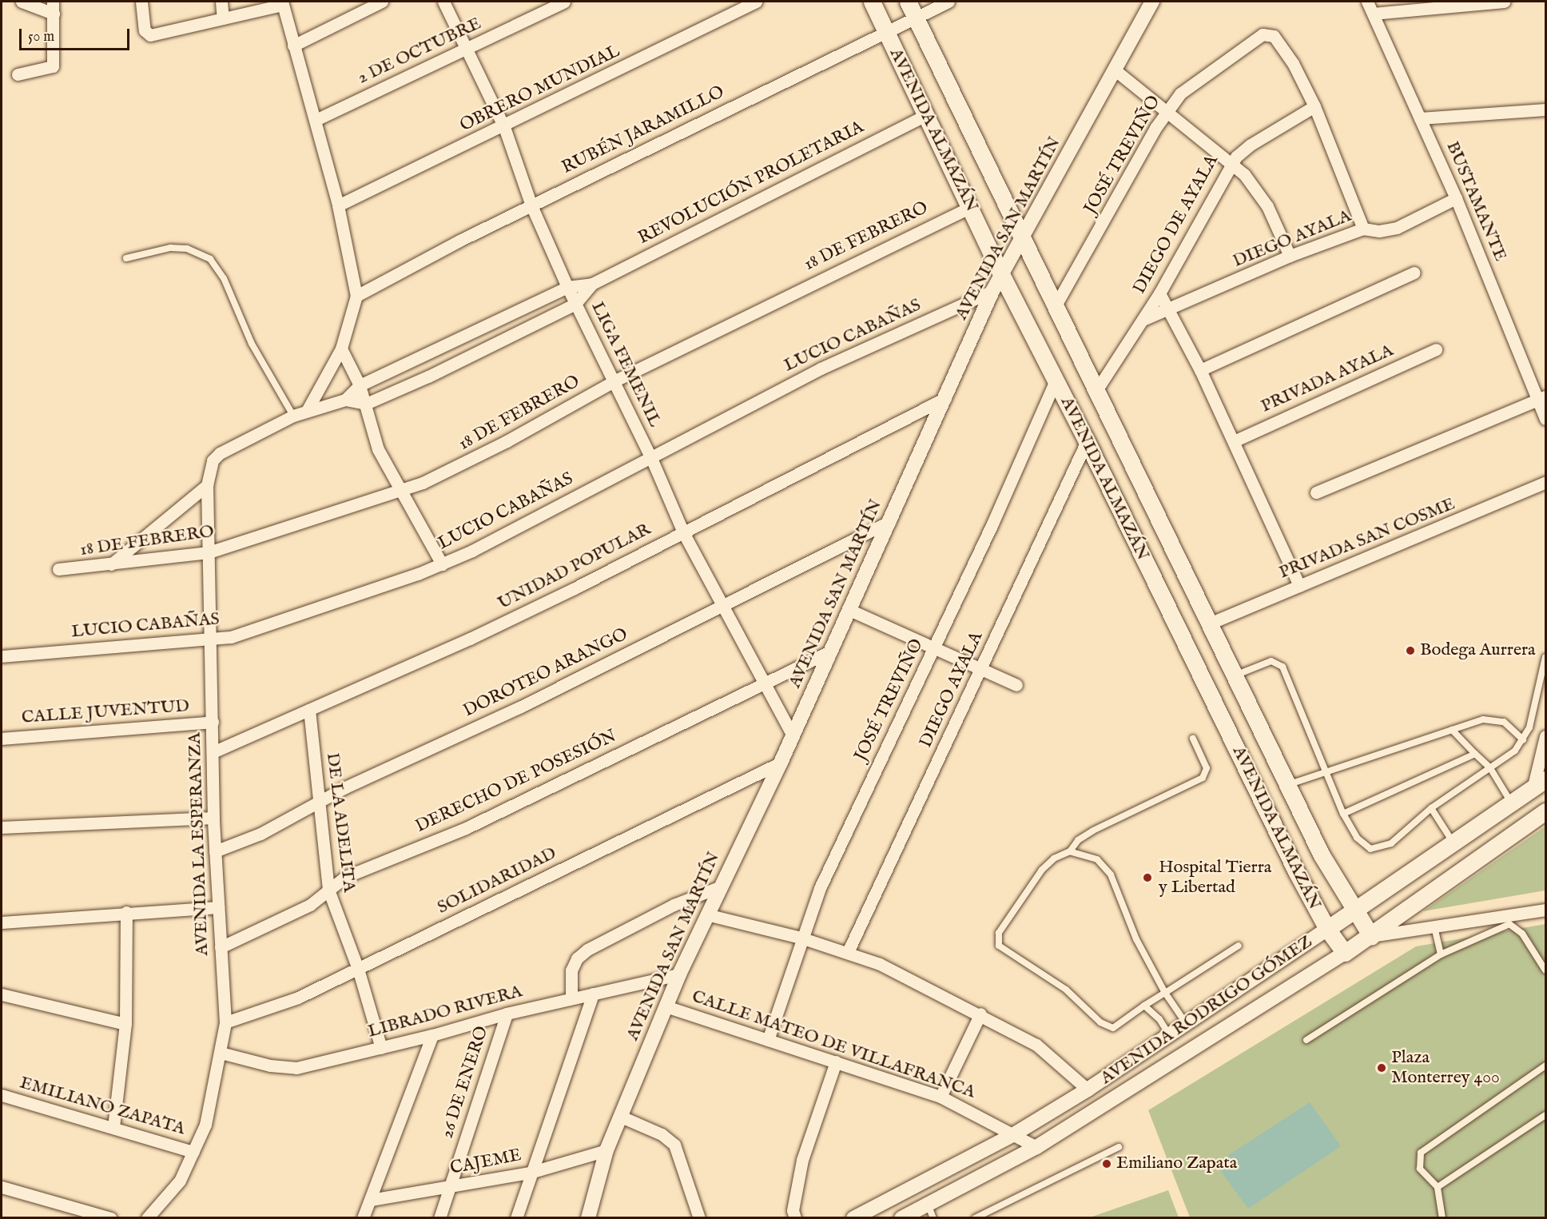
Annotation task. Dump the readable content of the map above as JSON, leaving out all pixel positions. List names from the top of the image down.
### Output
{
  "streets": {
    "main road": ["AVENIDA ALMAZÁN", "AVENIDA RODRIGO GÓMEZ"],
    "street": [
      "2 DE OCTUBRE",
      "OBRERO MUNDIAL",
      "RUBÉN JARAMILLO",
      "JOSÉ TREVIÑO",
      "REVOLUCIÓN PROLETARIA",
      "BUSTAMANTE",
      "DIEGO DE AYALA",
      "AVENIDA SAN MARTÍN",
      "18 DE FEBRERO",
      "DIEGO AYALA",
      "LUCIO CABAÑAS",
      "LIGA FEMENIL",
      "PRIVADA AYALA",
      "PRIVADA SAN COSME",
      "UNIDAD POPULAR",
      "DOROTEO ARANGO",
      "CALLE JUVENTUD",
      "DERECHO DE POSESIÓN",
      "DE LA ADELITA",
      "AVENIDA LA ESPERANZA",
      "SOLIDARIDAD",
      "LIBRADO RIVERA",
      "CALLE MATEO DE VILLAFRANCA",
      "26 DE ENERO",
      "EMILIANO ZAPATA",
      "CAJEME"
    ]
  },
  "crossings": [
    ["2 DE OCTUBRE", "LIGA FEMENIL"],
    ["OBRERO MUNDIAL", "LIGA FEMENIL"],
    ["RUBÉN JARAMILLO", "AVENIDA ALMAZÁN"],
    ["RUBÉN JARAMILLO", "LIGA FEMENIL"],
    ["AVENIDA ALMAZÁN", "JOSÉ TREVIÑO"],
    ["AVENIDA ALMAZÁN", "REVOLUCIÓN PROLETARIA"],
    ["AVENIDA ALMAZÁN", "DIEGO DE AYALA"],
    ["AVENIDA ALMAZÁN", "AVENIDA SAN MARTÍN"],
    ["AVENIDA ALMAZÁN", "18 DE FEBRERO"],
    ["AVENIDA ALMAZÁN", "DIEGO AYALA"],
    ["AVENIDA ALMAZÁN", "PRIVADA SAN COSME"],
    ["AVENIDA ALMAZÁN", "AVENIDA RODRIGO GÓMEZ"],
    ["JOSÉ TREVIÑO", "DIEGO DE AYALA"],
    ["JOSÉ TREVIÑO", "CALLE MATEO DE VILLAFRANCA"],
    ["REVOLUCIÓN PROLETARIA", "LIGA FEMENIL"],
    ["BUSTAMANTE", "DIEGO AYALA"],
    ["DIEGO DE AYALA", "DIEGO AYALA"],
    ["AVENIDA SAN MARTÍN", "LUCIO CABAÑAS"],
    ["AVENIDA SAN MARTÍN", "LIGA FEMENIL"],
    ["AVENIDA SAN MARTÍN", "UNIDAD POPULAR"],
    ["AVENIDA SAN MARTÍN", "DOROTEO ARANGO"],
    ["AVENIDA SAN MARTÍN", "DERECHO DE POSESIÓN"],
    ["AVENIDA SAN MARTÍN", "SOLIDARIDAD"],
    ["AVENIDA SAN MARTÍN", "LIBRADO RIVERA"],
    ["AVENIDA SAN MARTÍN", "CALLE MATEO DE VILLAFRANCA"],
    ["AVENIDA SAN MARTÍN", "CAJEME"],
    ["18 DE FEBRERO", "LIGA FEMENIL"],
    ["18 DE FEBRERO", "AVENIDA LA ESPERANZA"],
    ["LUCIO CABAÑAS", "LIGA FEMENIL"],
    ["LUCIO CABAÑAS", "AVENIDA LA ESPERANZA"],
    ["LIGA FEMENIL", "UNIDAD POPULAR"],
    ["LIGA FEMENIL", "DOROTEO ARANGO"],
    ["LIGA FEMENIL", "DERECHO DE POSESIÓN"],
    ["UNIDAD POPULAR", "DE LA ADELITA"],
    ["UNIDAD POPULAR", "AVENIDA LA ESPERANZA"],
    ["DOROTEO ARANGO", "DE LA ADELITA"],
    ["DOROTEO ARANGO", "AVENIDA LA ESPERANZA"],
    ["CALLE JUVENTUD", "AVENIDA LA ESPERANZA"],
    ["DERECHO DE POSESIÓN", "DE LA ADELITA"],
    ["DERECHO DE POSESIÓN", "AVENIDA LA ESPERANZA"],
    ["DE LA ADELITA", "SOLIDARIDAD"],
    ["DE LA ADELITA", "LIBRADO RIVERA"],
    ["AVENIDA LA ESPERANZA", "SOLIDARIDAD"],
    ["AVENIDA LA ESPERANZA", "LIBRADO RIVERA"],
    ["AVENIDA LA ESPERANZA", "EMILIANO ZAPATA"],
    ["AVENIDA RODRIGO GÓMEZ", "CALLE MATEO DE VILLAFRANCA"],
    ["LIBRADO RIVERA", "26 DE ENERO"],
    ["26 DE ENERO", "CAJEME"]
  ],
  "places": [
    "Bodega Aurrera",
    "Hospital Tierra y Libertad",
    "Plaza Monterrey 400",
    "Emiliano Zapata"
  ],
  "scale_bar": "50 m"
}
